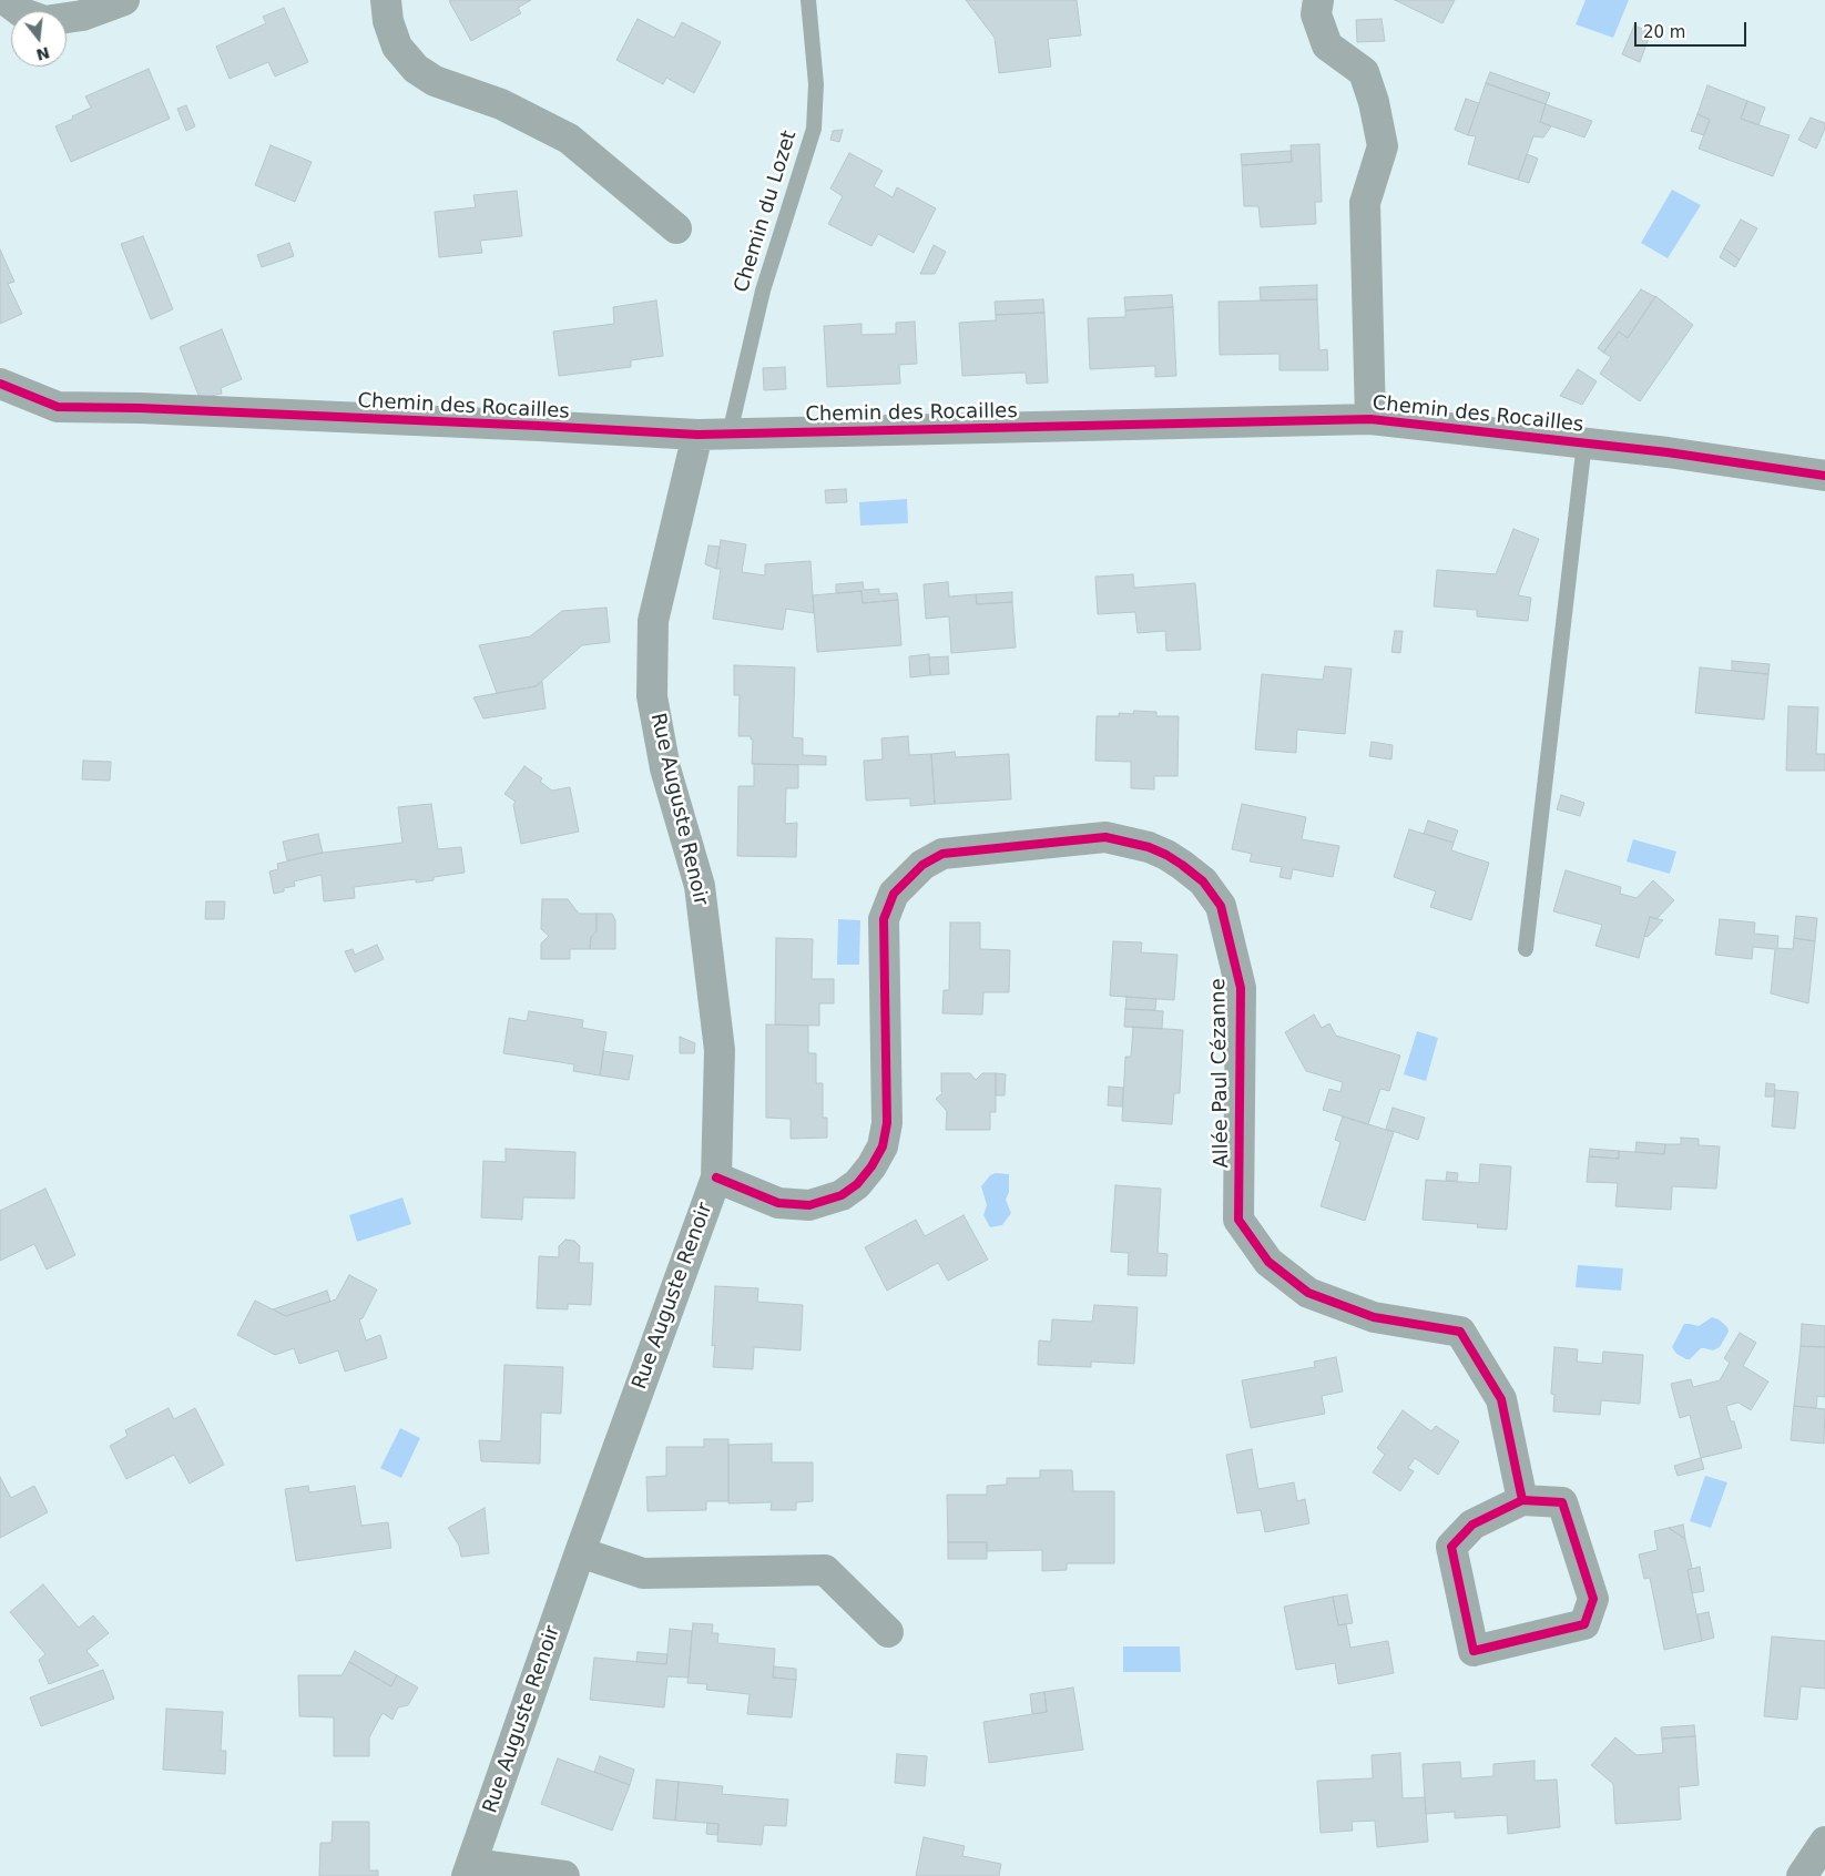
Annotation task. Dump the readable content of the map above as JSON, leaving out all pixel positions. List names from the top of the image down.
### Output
{
  "streets": {
    "street": ["Chemin des Rocailles", "Rue Auguste Renoir", "Allée Paul Cézanne"],
    "lane": ["Chemin du Lozet"]
  },
  "crossings": [
    ["Chemin du Lozet", "Chemin des Rocailles"],
    ["Chemin des Rocailles", "Rue Auguste Renoir"],
    ["Rue Auguste Renoir", "Allée Paul Cézanne"]
  ],
  "scale_bar": "20 m",
  "north": "bottom"
}
